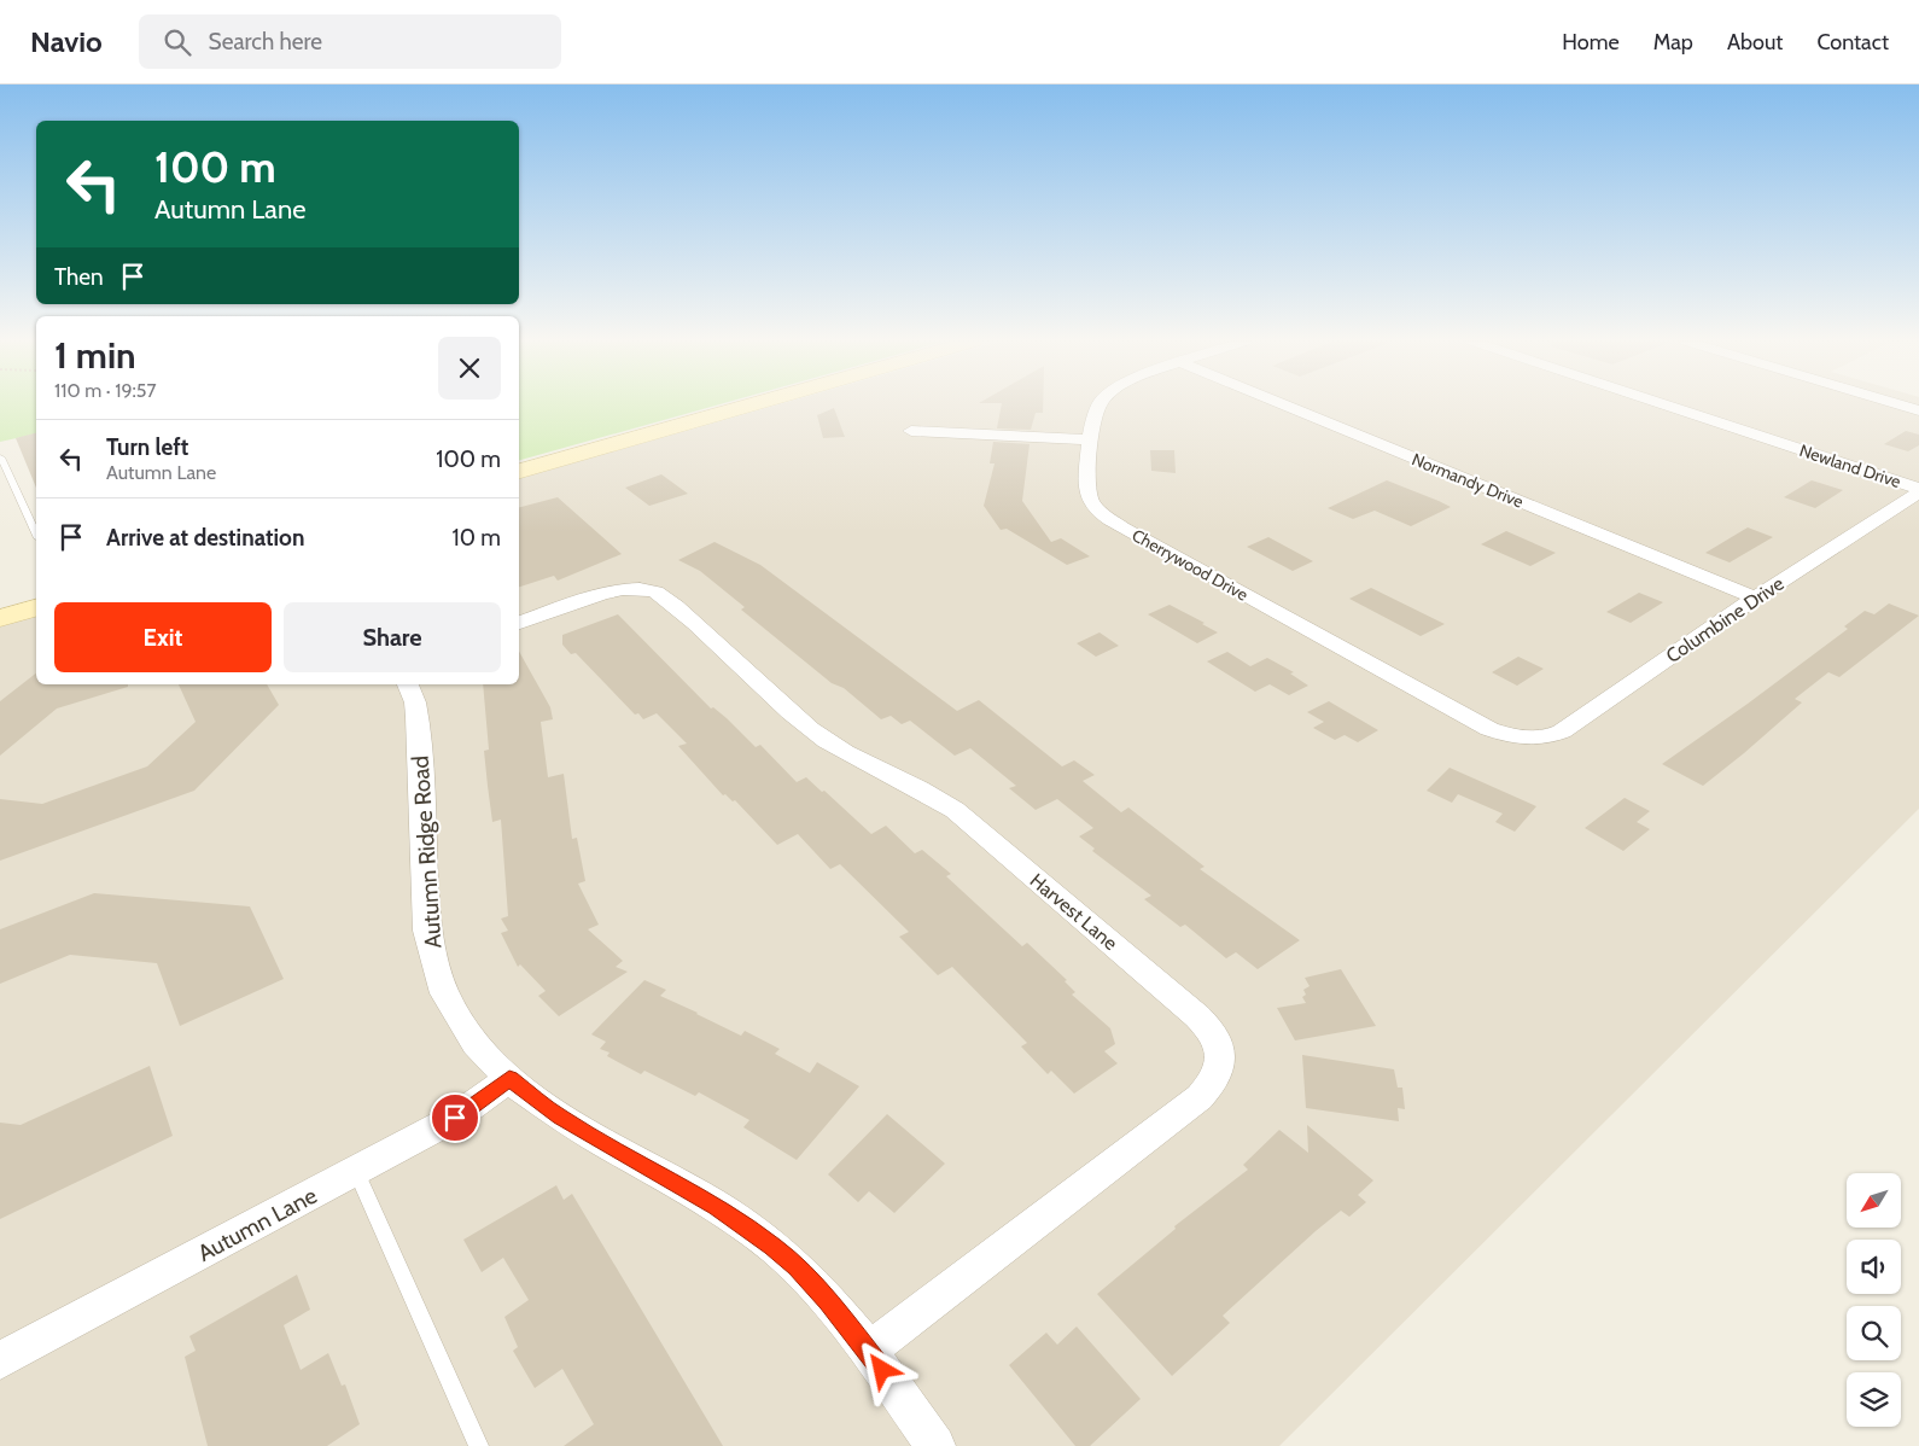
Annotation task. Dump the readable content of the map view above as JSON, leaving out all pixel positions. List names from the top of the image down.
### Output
{
  "streets": {
    "street": [
      "Newland Drive",
      "Normandy Drive",
      "Cherrywood Drive",
      "Columbine Drive",
      "Autumn Ridge Road",
      "Harvest Lane",
      "Autumn Lane"
    ]
  },
  "crossings": [
    ["Newland Drive", "Columbine Drive"],
    ["Normandy Drive", "Columbine Drive"],
    ["Cherrywood Drive", "Columbine Drive"],
    ["Autumn Ridge Road", "Harvest Lane"],
    ["Autumn Ridge Road", "Autumn Lane"]
  ],
  "north": "bottom left",
  "page": {
    "header": "Navio",
    "search": "Search here",
    "nav": [
      "Home",
      "Map",
      "About",
      "Contact"
    ],
    "turn": ["100 m", "Autumn Lane"],
    "then": "Then",
    "heading": ["1 min", "110 m · 19:57"],
    "list": [
      {
        "name": "Turn left",
        "note": "Autumn Lane",
        "value": "100 m"
      },
      {
        "name": "Arrive at destination",
        "value": "10 m"
      }
    ],
    "buttons": ["Exit", "Share"]
  }
}
